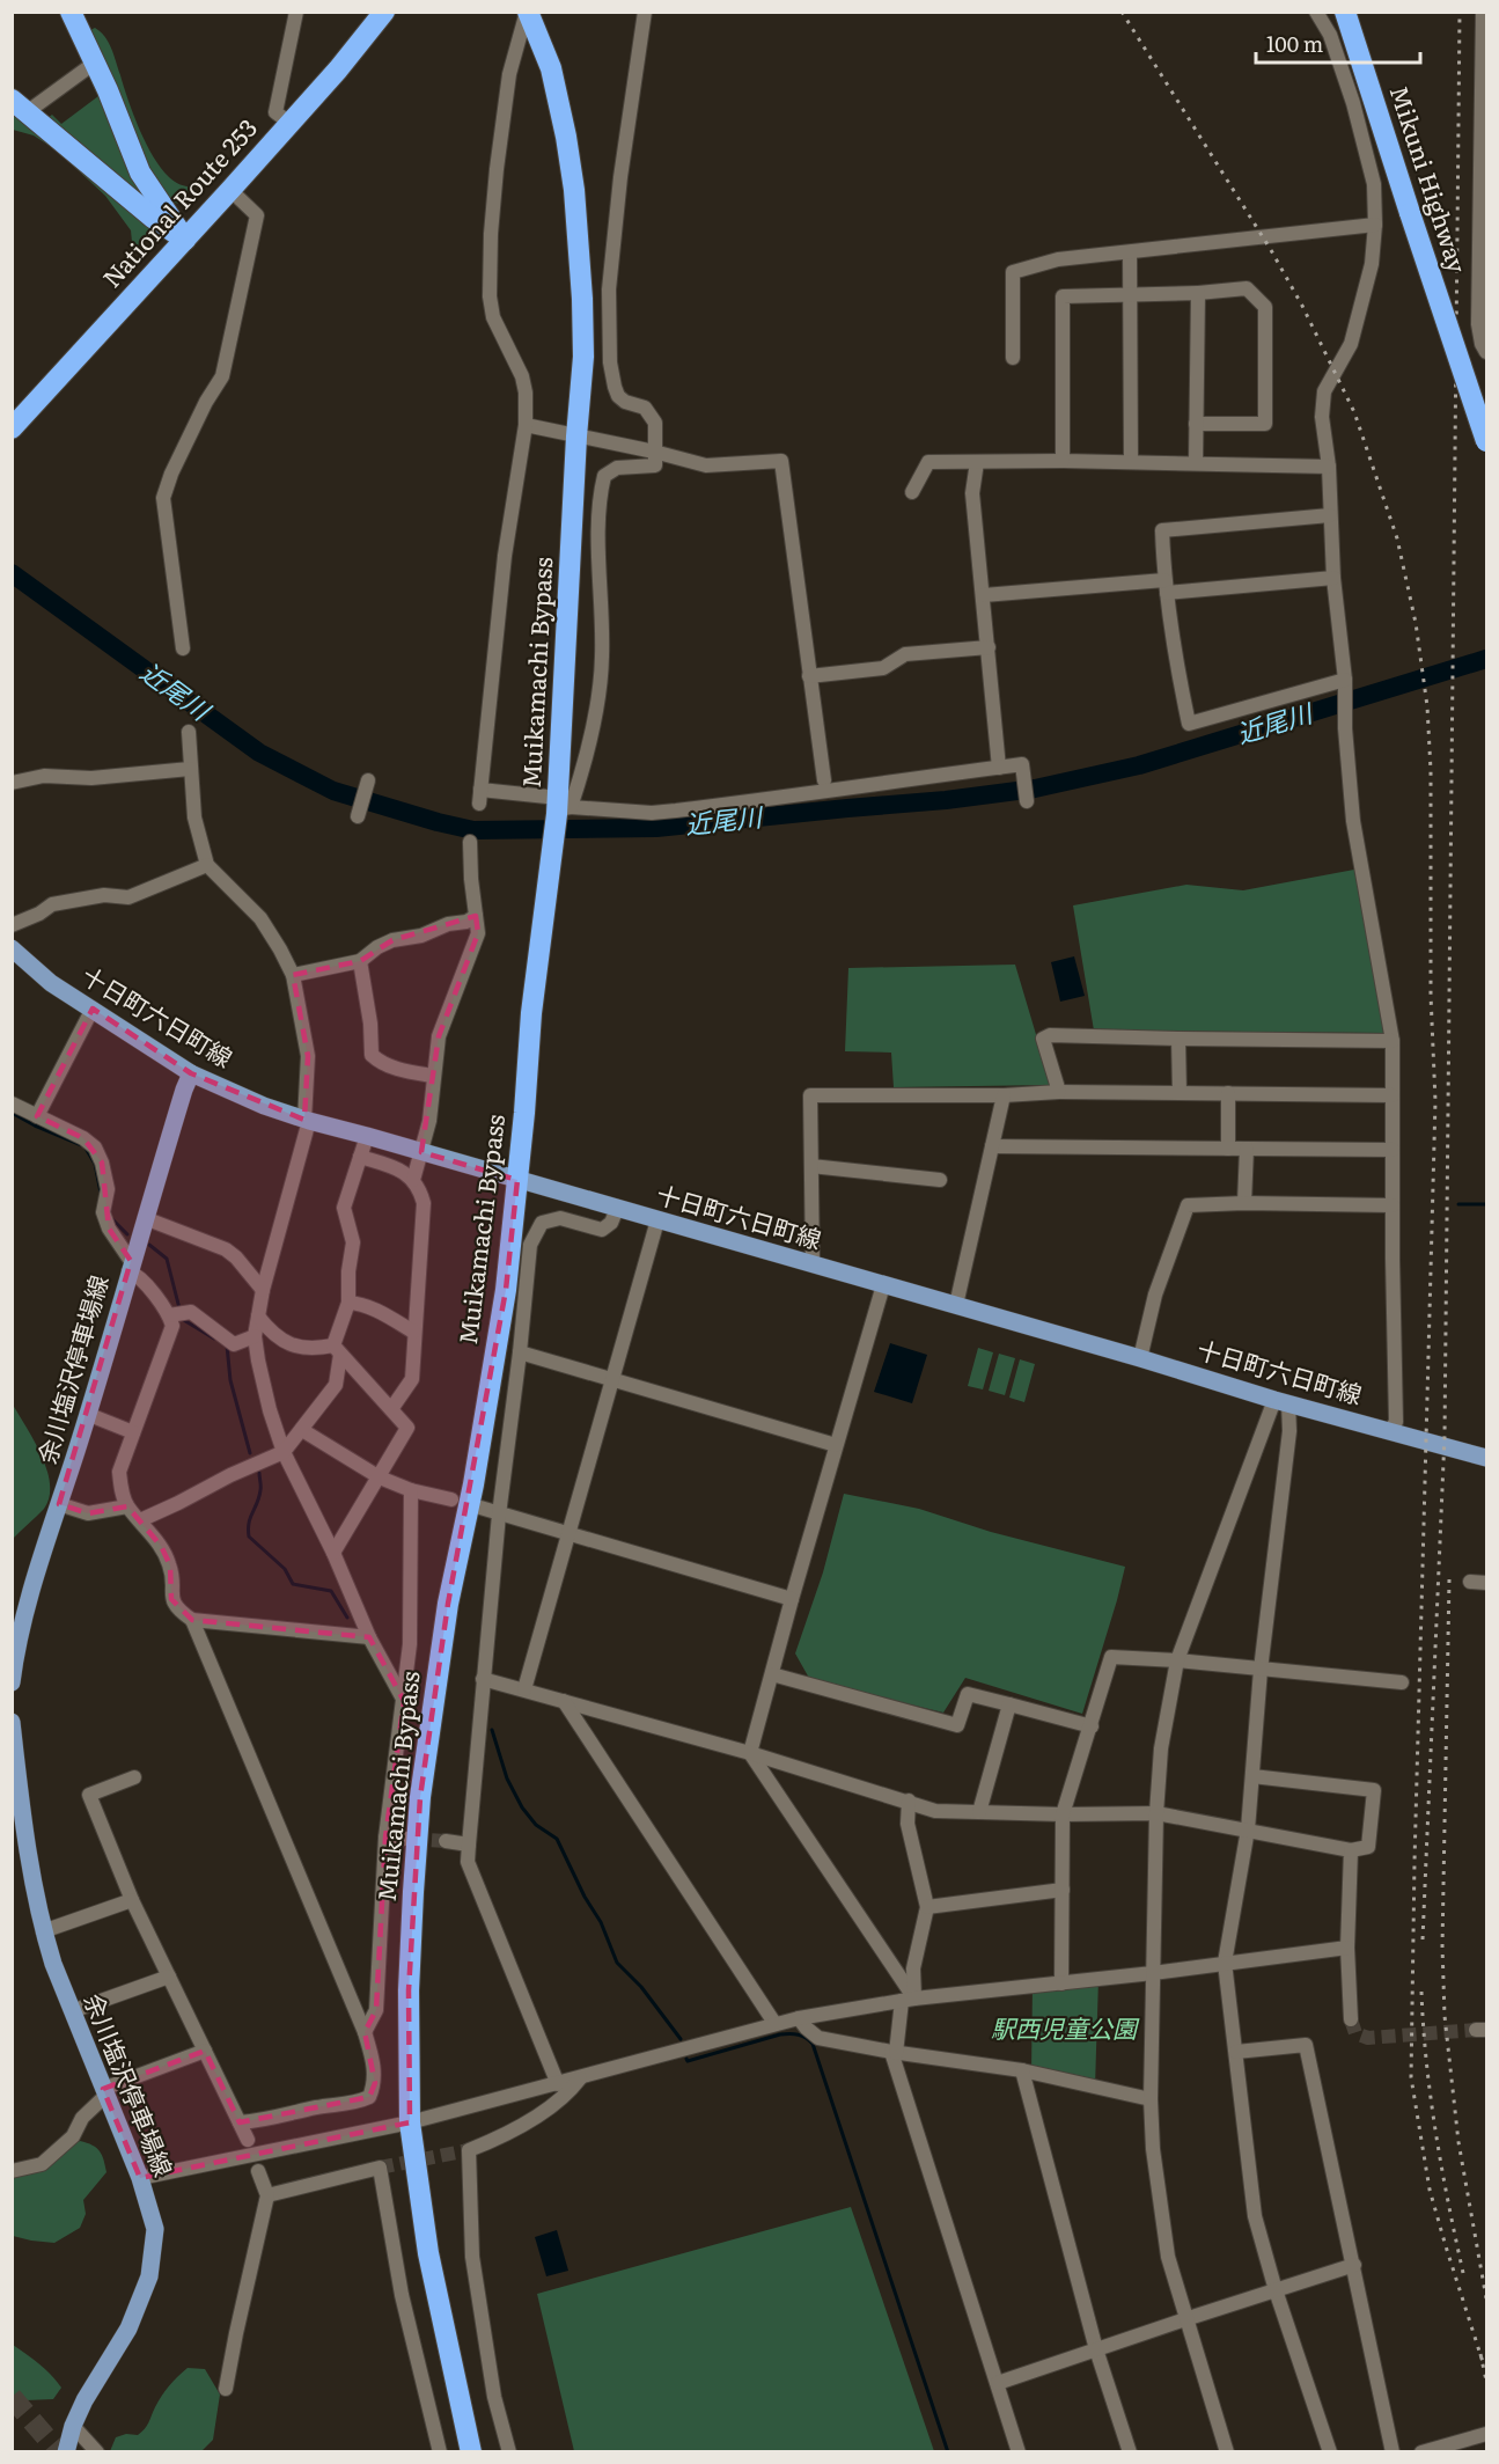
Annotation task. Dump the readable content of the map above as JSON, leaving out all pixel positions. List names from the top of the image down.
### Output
{
  "streets": {
    "highway": ["Mikuni Highway", "National Route 253", "Muikamachi Bypass"],
    "main road": ["十日町六日町線", "余川塩沢停車場線"]
  },
  "crossings": [
    ["Muikamachi Bypass", "十日町六日町線"],
    ["十日町六日町線", "余川塩沢停車場線"]
  ],
  "water": ["近尾川"],
  "parks": ["駅西児童公園"],
  "scale_bar": "100 m"
}
